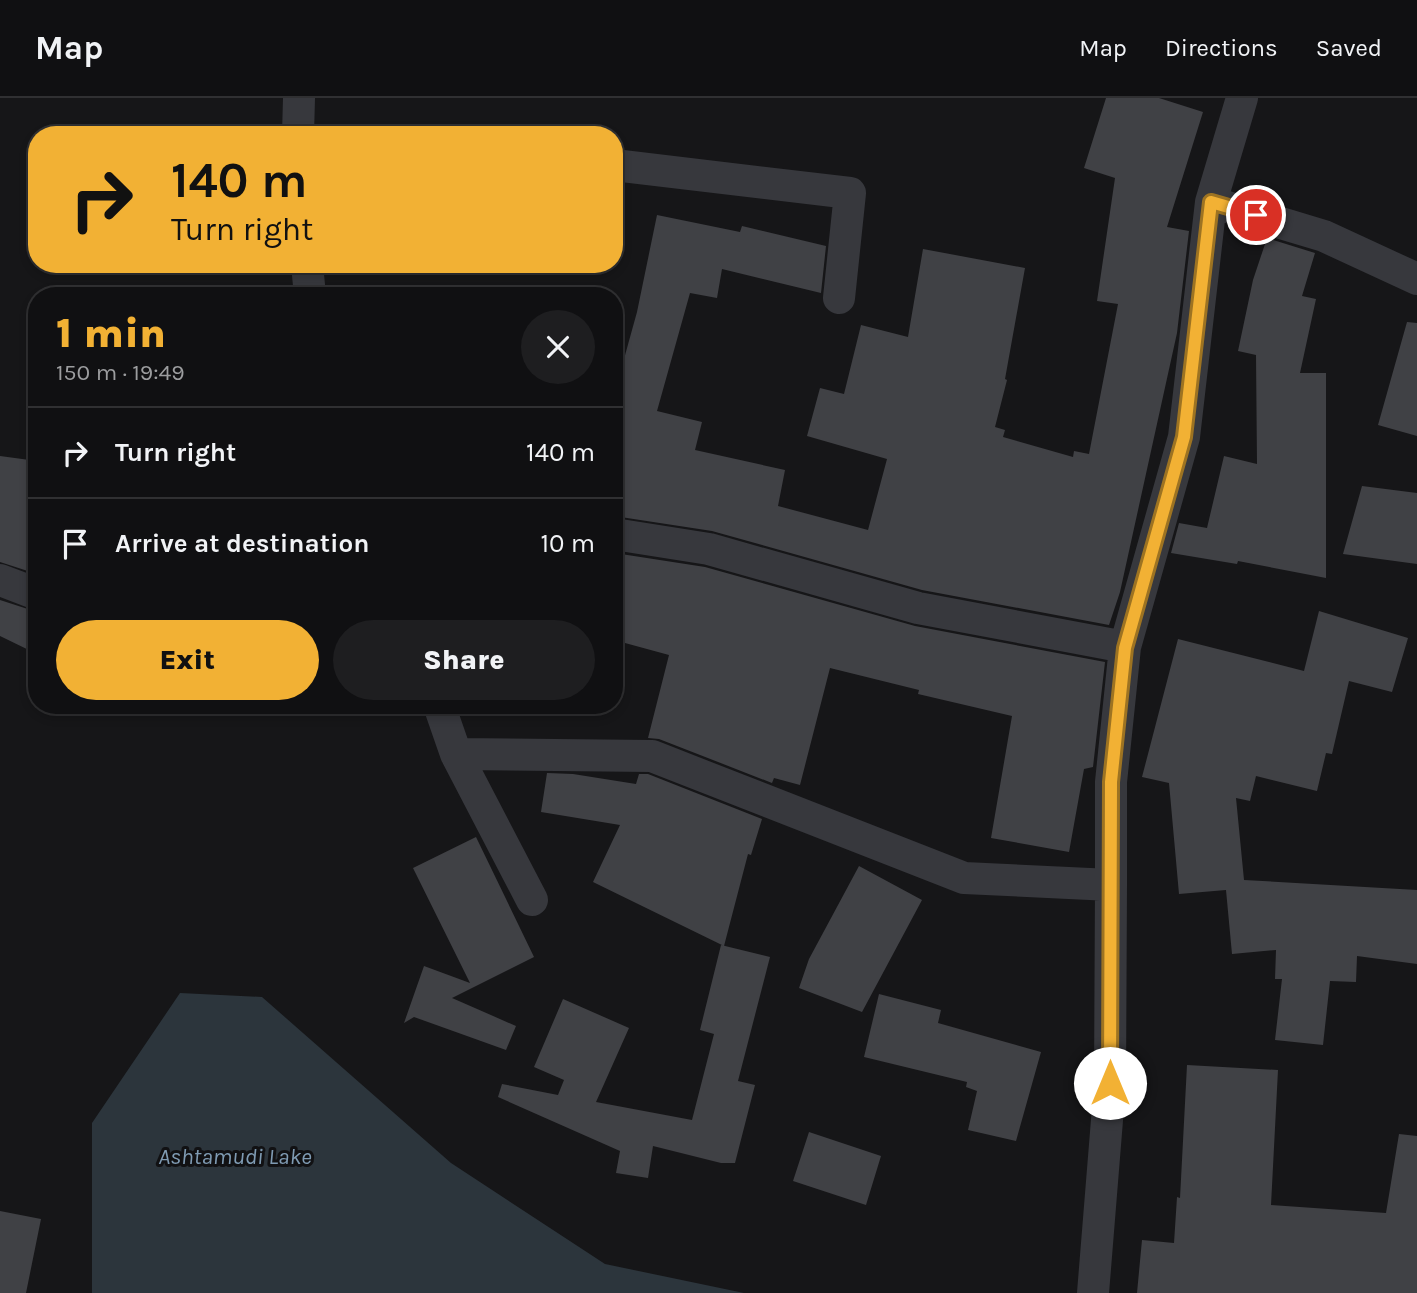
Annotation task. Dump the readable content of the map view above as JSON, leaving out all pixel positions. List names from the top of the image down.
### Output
{
  "water": ["Ashtamudi Lake"],
  "page": {
    "header": "Map",
    "nav": ["Map", "Directions", "Saved"],
    "turn": ["140 m", "Turn right"],
    "heading": ["1 min", "150 m · 19:49"],
    "list": [
      {
        "name": "Turn right",
        "value": "140 m"
      },
      {
        "name": "Arrive at destination",
        "value": "10 m"
      }
    ],
    "buttons": ["Exit", "Share"]
  }
}
